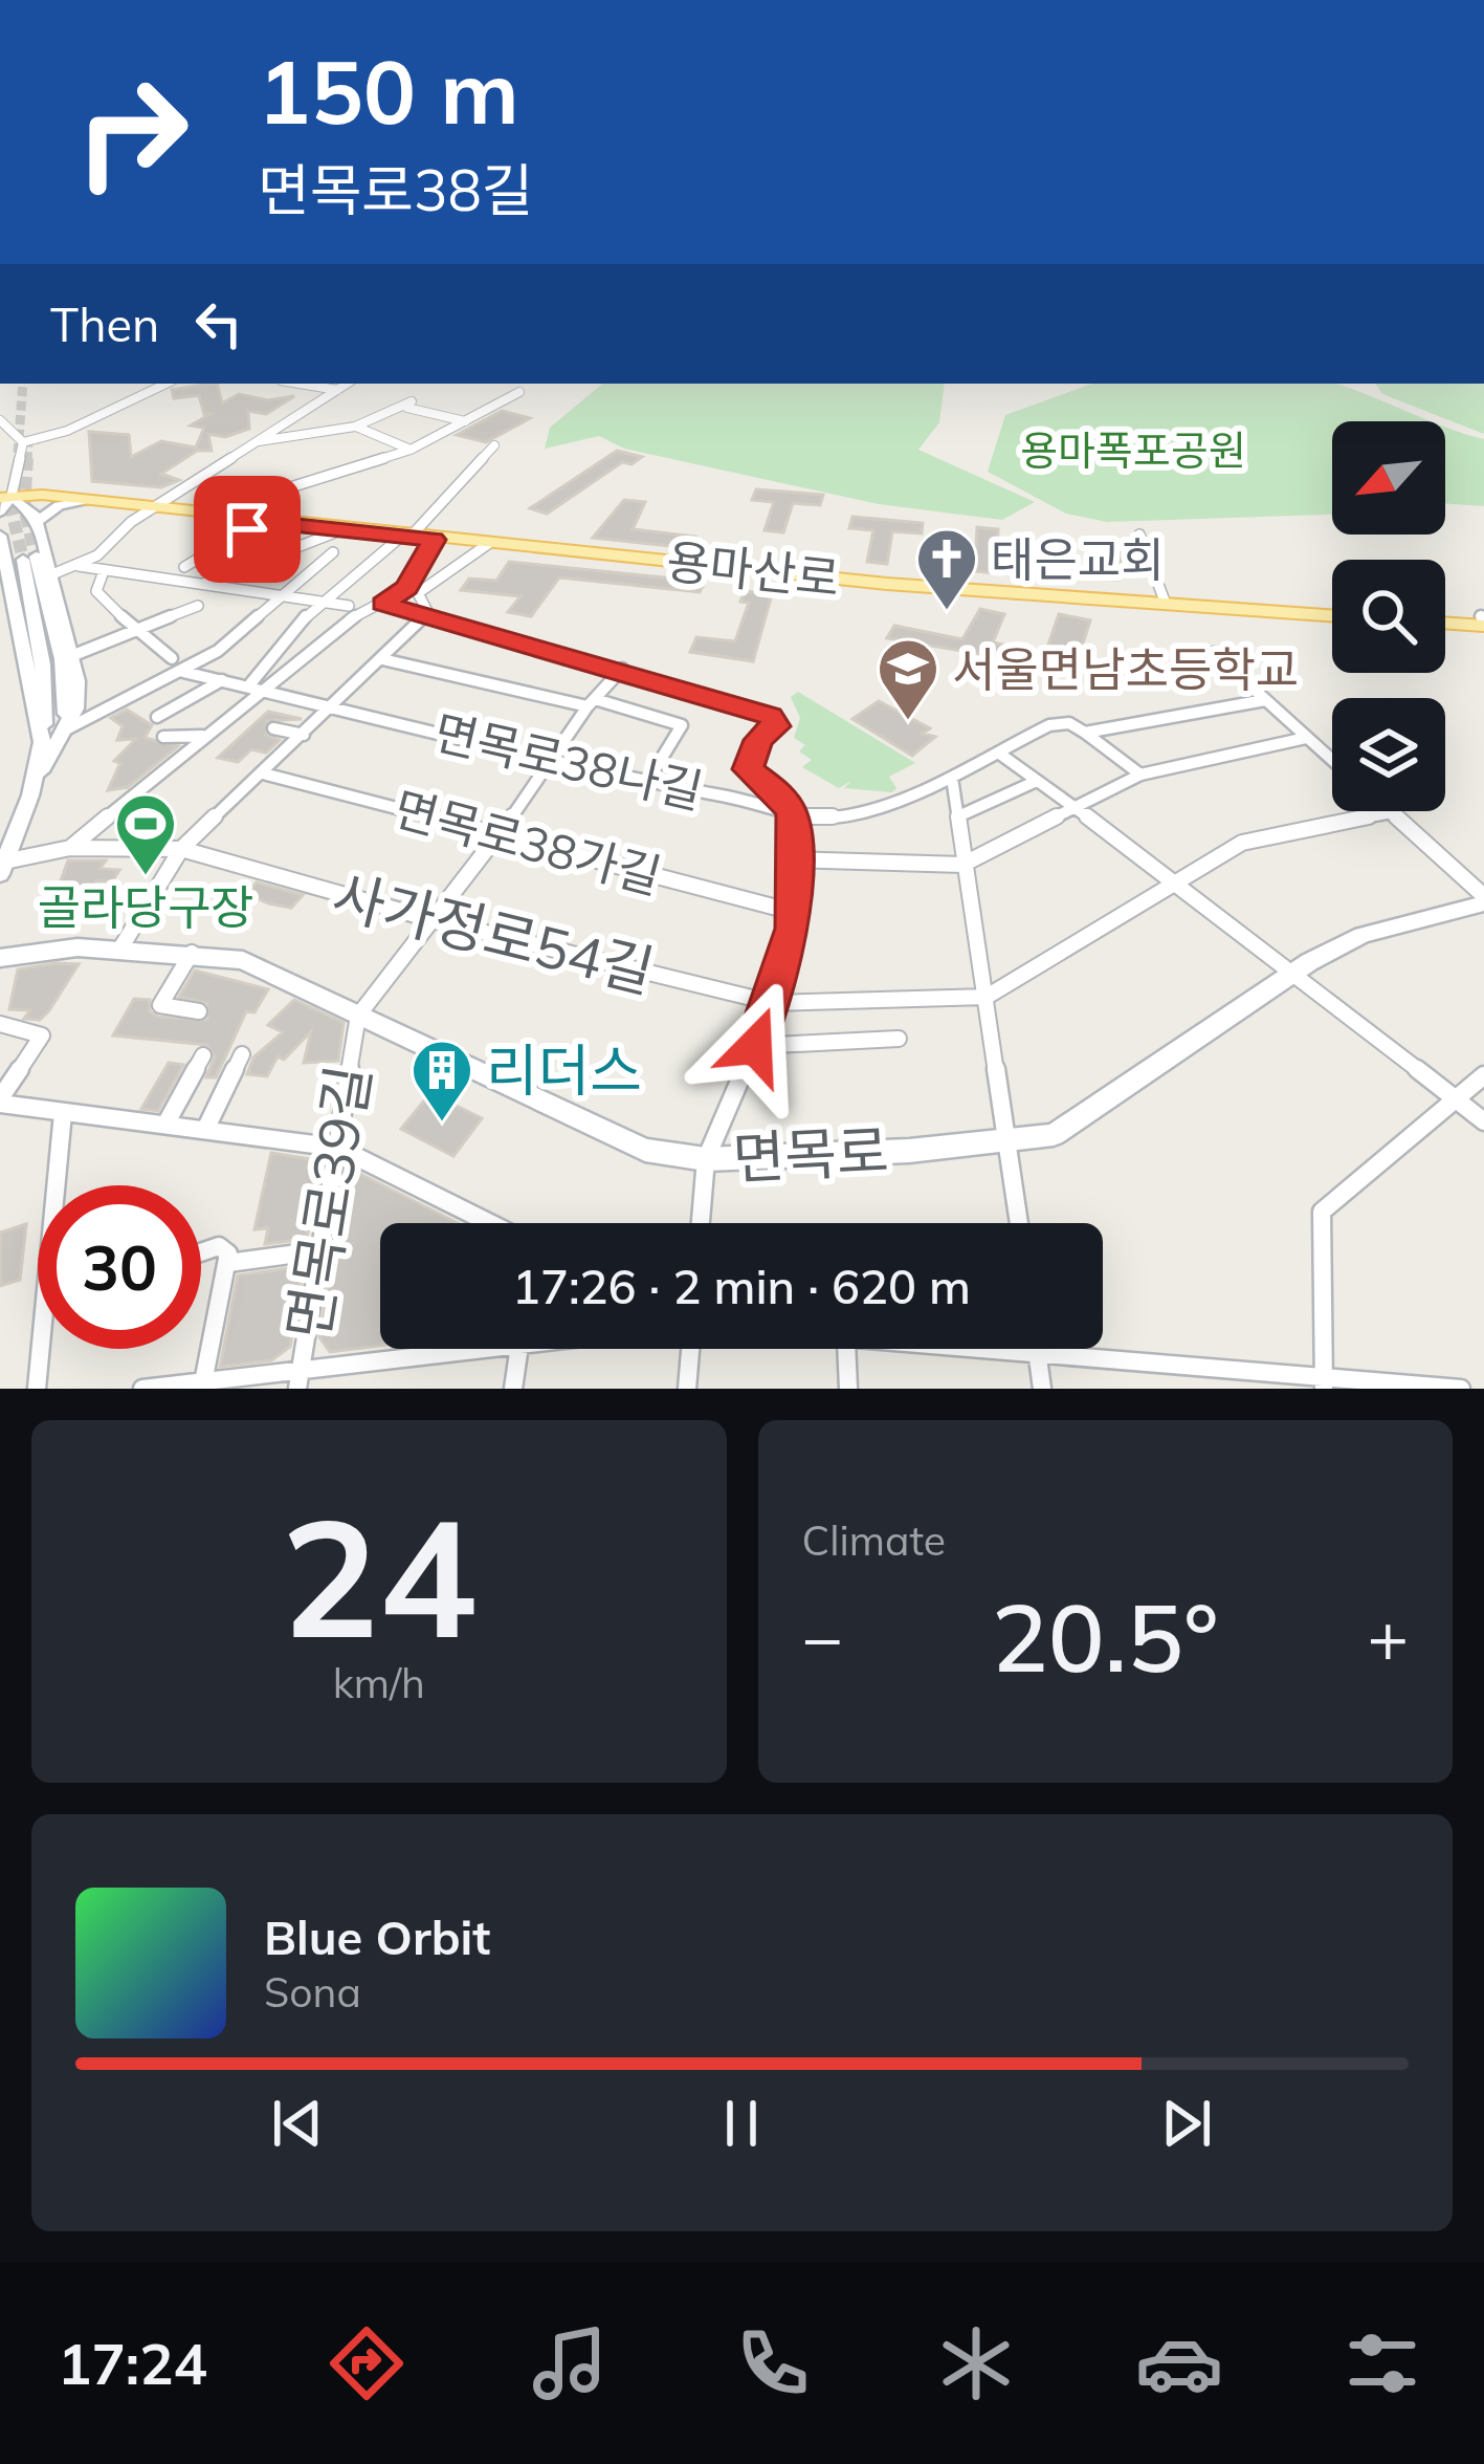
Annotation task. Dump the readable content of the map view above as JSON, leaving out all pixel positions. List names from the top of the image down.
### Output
{
  "streets": {
    "main road": ["용마산로", "면목로"],
    "street": [
      "면목로38나길",
      "면목로38가길",
      "사가정로54길",
      "면목로39길"
    ]
  },
  "crossings": [
    ["면목로", "면목로39길"]
  ],
  "parks": ["용마폭포공원"],
  "places": {
    "church": ["태은교회"],
    "school or university": ["서울면남초등학교"],
    "sports": ["골라당구장"],
    "building": ["리더스"]
  },
  "north": "bottom left",
  "page": {
    "turn": ["150 m", "면목로38길"],
    "then": "Then",
    "limit": "30",
    "trip": "17:26 · 2 min · 620 m",
    "tile": [
      ["24", "km/h"],
      "Climate"
    ],
    "heat": ["−", "20.5°", "+"],
    "song": ["Blue Orbit", "Sona"],
    "tabs": "17:24"
  }
}
